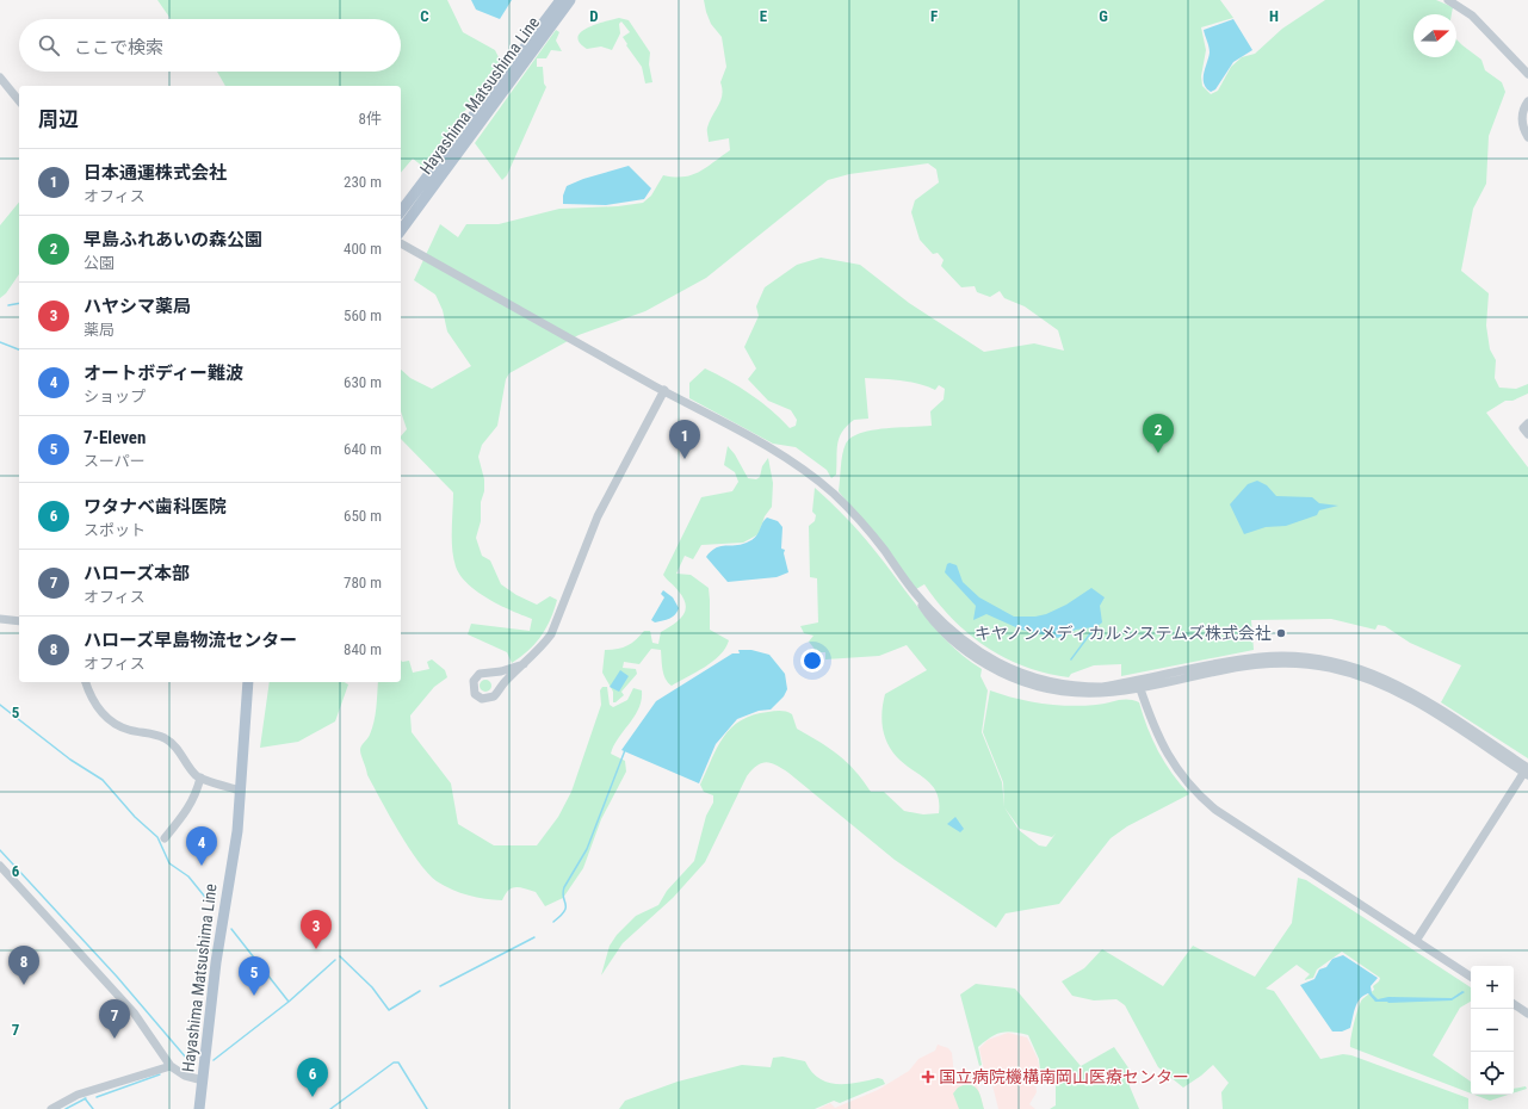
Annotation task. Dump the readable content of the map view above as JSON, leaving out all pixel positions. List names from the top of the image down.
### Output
{
  "streets": {
    "main road": ["Hayashima Matsushima Line"]
  },
  "places": {
    "other": ["キヤノンメディカルシステムズ株式会社"],
    "health": ["国立病院機構南岡山医療センター"]
  },
  "north": "right",
  "page": {
    "search": "ここで検索",
    "heading": ["周辺", "8件"],
    "list": [
      {
        "mark": "1",
        "name": "日本通運株式会社",
        "note": "オフィス",
        "value": "230 m"
      },
      {
        "mark": "2",
        "name": "早島ふれあいの森公園",
        "note": "公園",
        "value": "400 m"
      },
      {
        "mark": "3",
        "name": "ハヤシマ薬局",
        "note": "薬局",
        "value": "560 m"
      },
      {
        "mark": "4",
        "name": "オートボディー難波",
        "note": "ショップ",
        "value": "630 m"
      },
      {
        "mark": "5",
        "name": "7-Eleven",
        "note": "スーパー",
        "value": "640 m"
      },
      {
        "mark": "6",
        "name": "ワタナベ歯科医院",
        "note": "スポット",
        "value": "650 m"
      },
      {
        "mark": "7",
        "name": "ハローズ本部",
        "note": "オフィス",
        "value": "780 m"
      },
      {
        "mark": "8",
        "name": "ハローズ早島物流センター",
        "note": "オフィス",
        "value": "840 m"
      }
    ],
    "pins": [
      "2",
      "1",
      "4",
      "3",
      "8",
      "5",
      "7",
      "6"
    ],
    "map_buttons": ["+", "−"]
  },
  "grid": {
    "columns": [
      "C",
      "D",
      "E",
      "F",
      "G",
      "H"
    ],
    "rows": ["5", "6", "7"]
  }
}
